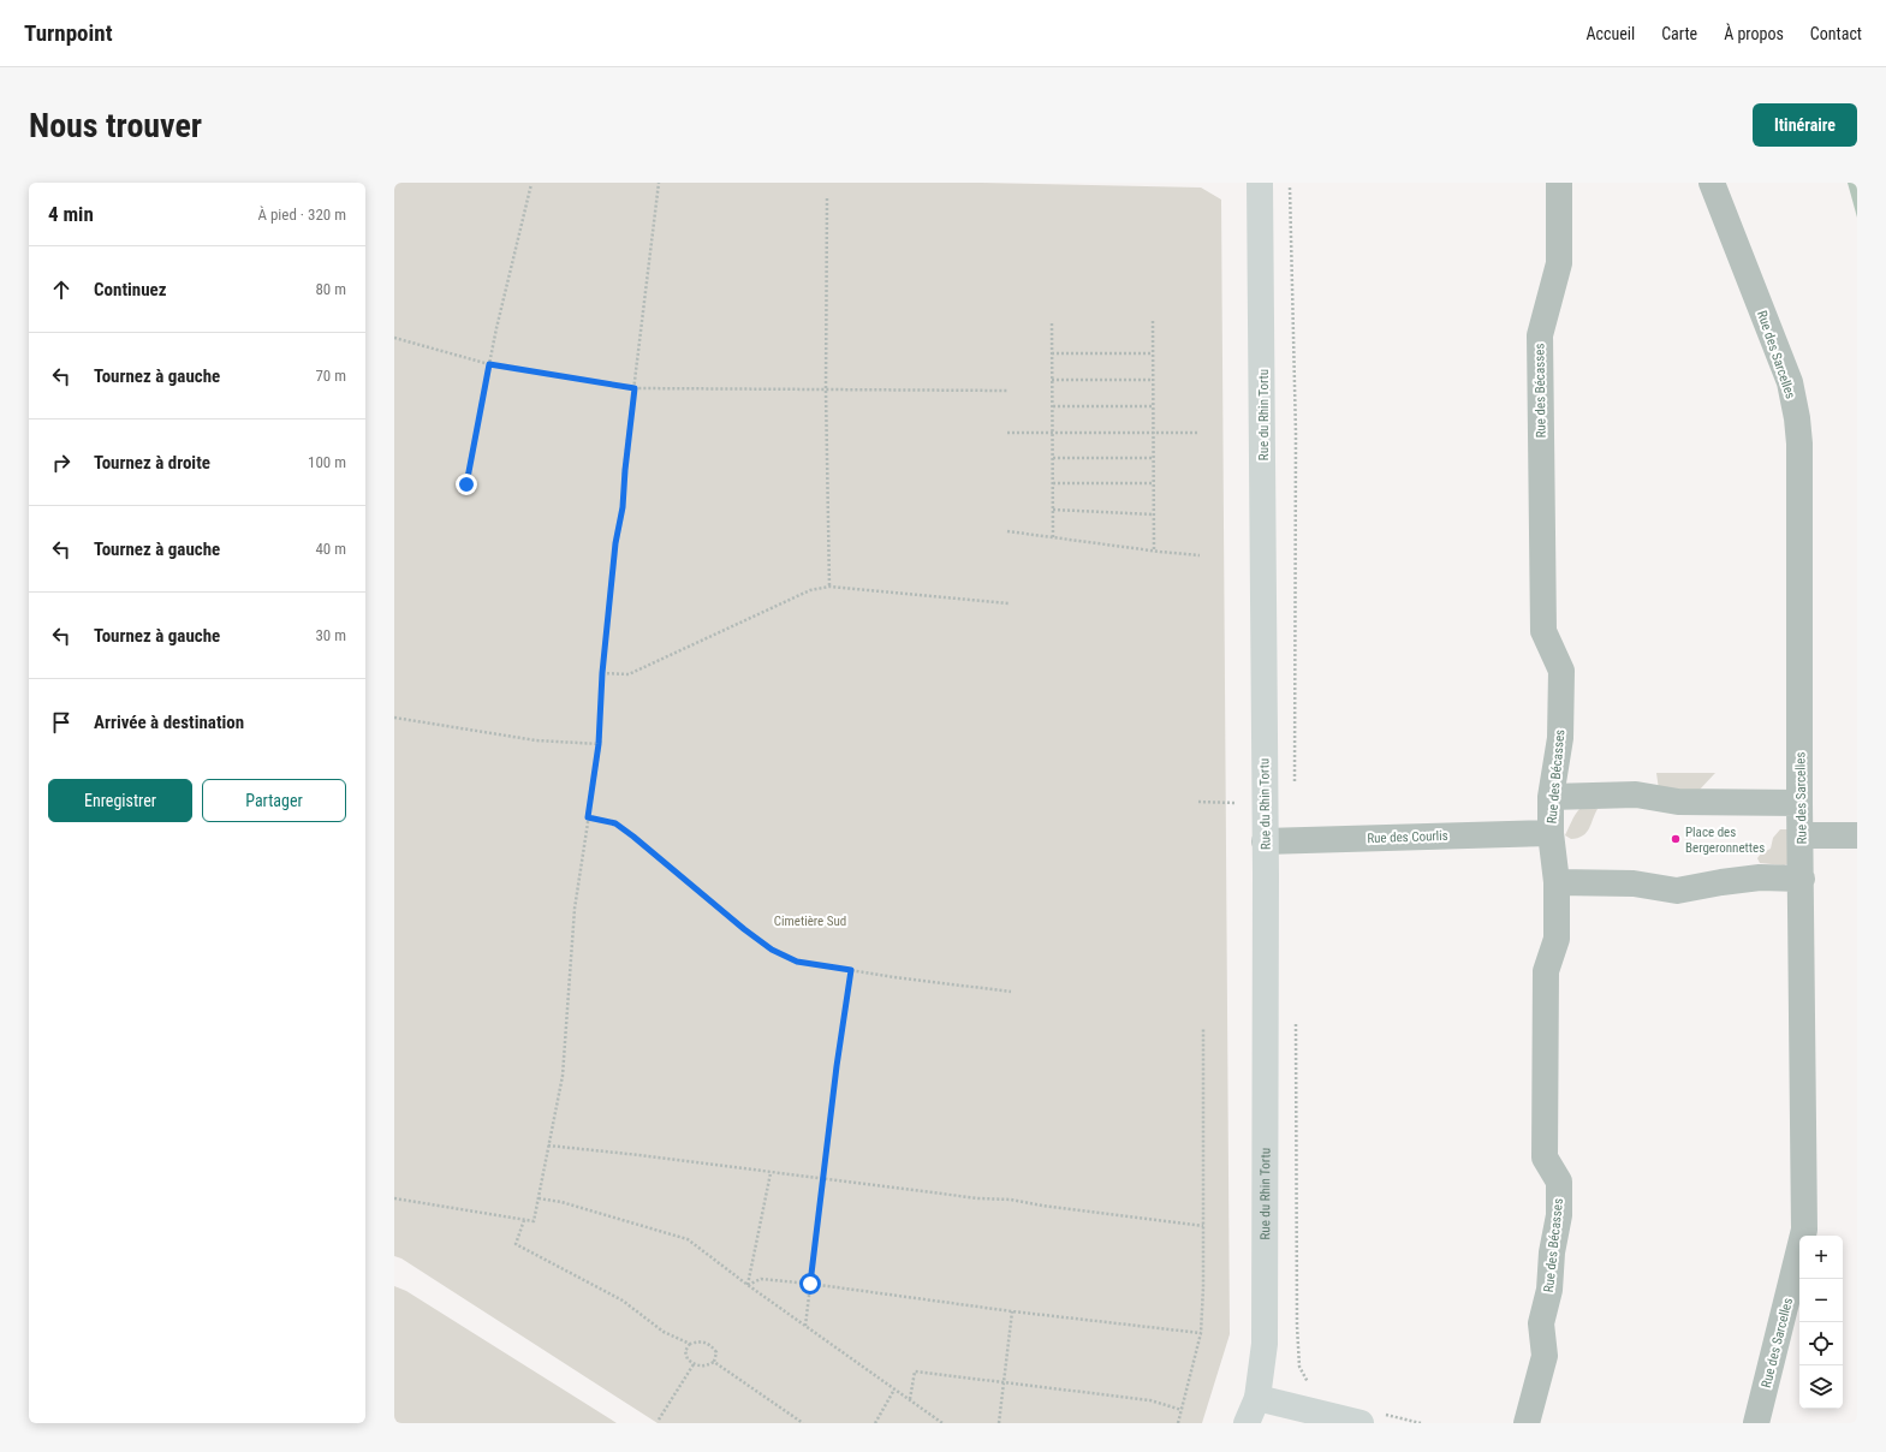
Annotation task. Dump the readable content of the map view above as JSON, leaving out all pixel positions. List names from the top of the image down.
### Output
{
  "streets": {
    "street": [
      "Rue des Sarcelles",
      "Rue des Bécasses",
      "Rue du Rhin Tortu",
      "Rue des Courlis"
    ]
  },
  "crossings": [
    ["Rue des Bécasses", "Rue des Courlis"],
    ["Rue du Rhin Tortu", "Rue des Courlis"]
  ],
  "parks": ["Cimetière Sud"],
  "places": ["Place des Bergeronnettes"],
  "page": {
    "header": "Turnpoint",
    "nav": [
      "Accueil",
      "Carte",
      "À propos",
      "Contact"
    ],
    "buttons": [
      "Itinéraire",
      ["Enregistrer", "Partager"]
    ],
    "title": "Nous trouver",
    "heading": ["4 min", "À pied · 320 m"],
    "list": [
      ["Continuez", "80 m"],
      ["Tournez à gauche", "70 m"],
      ["Tournez à droite", "100 m"],
      ["Tournez à gauche", "40 m"],
      ["Tournez à gauche", "30 m"],
      "Arrivée à destination"
    ],
    "map_buttons": ["+", "−"]
  }
}
